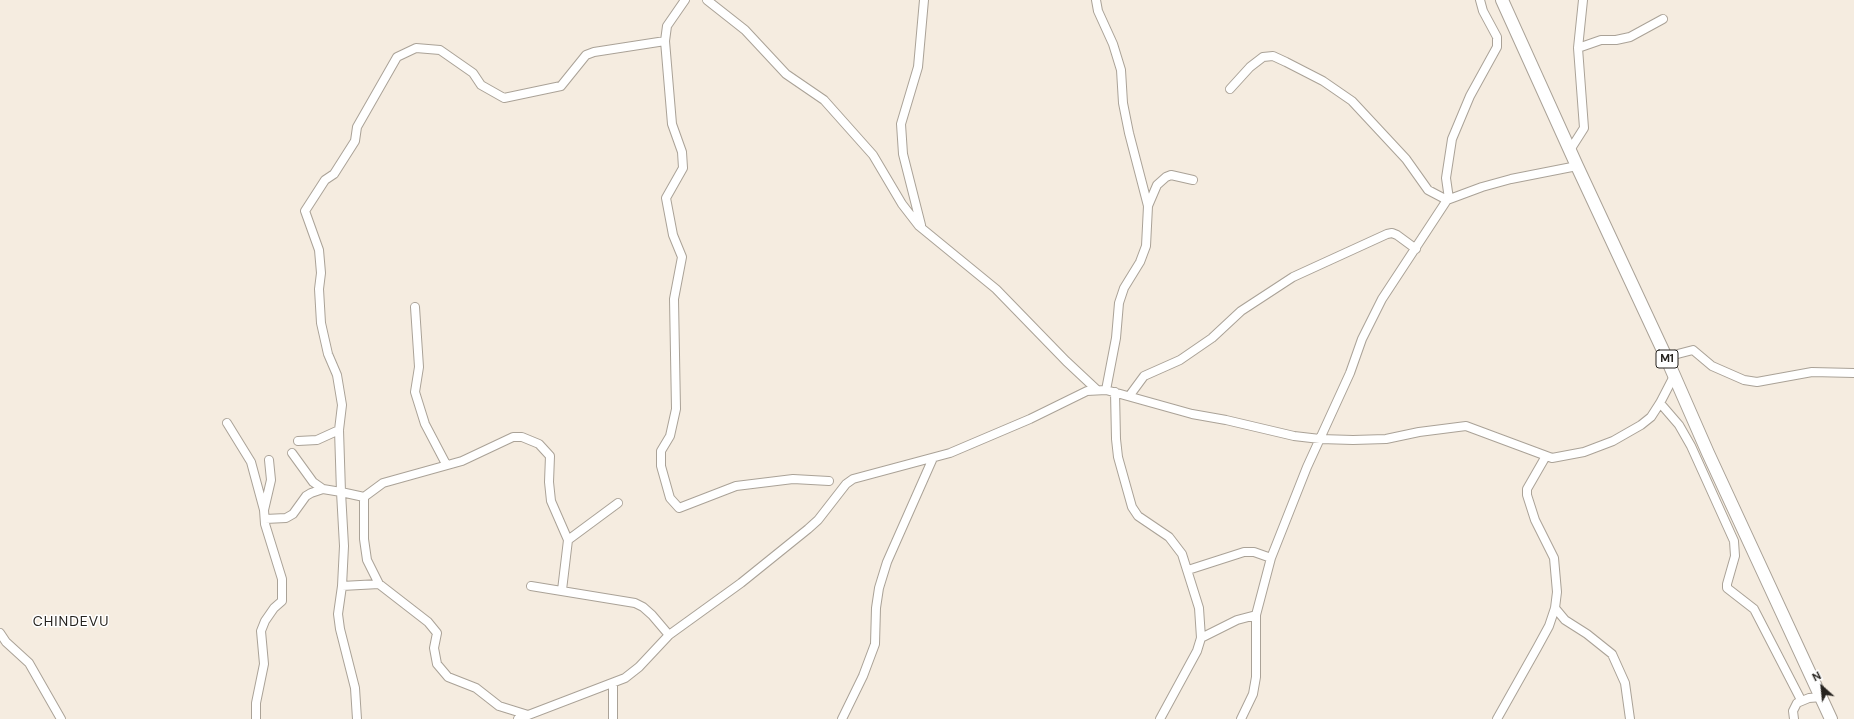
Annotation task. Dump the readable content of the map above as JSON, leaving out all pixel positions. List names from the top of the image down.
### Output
{
  "streets": {
    "highway": ["M1"]
  },
  "districts": ["CHINDEVU"],
  "north": "top left"
}
